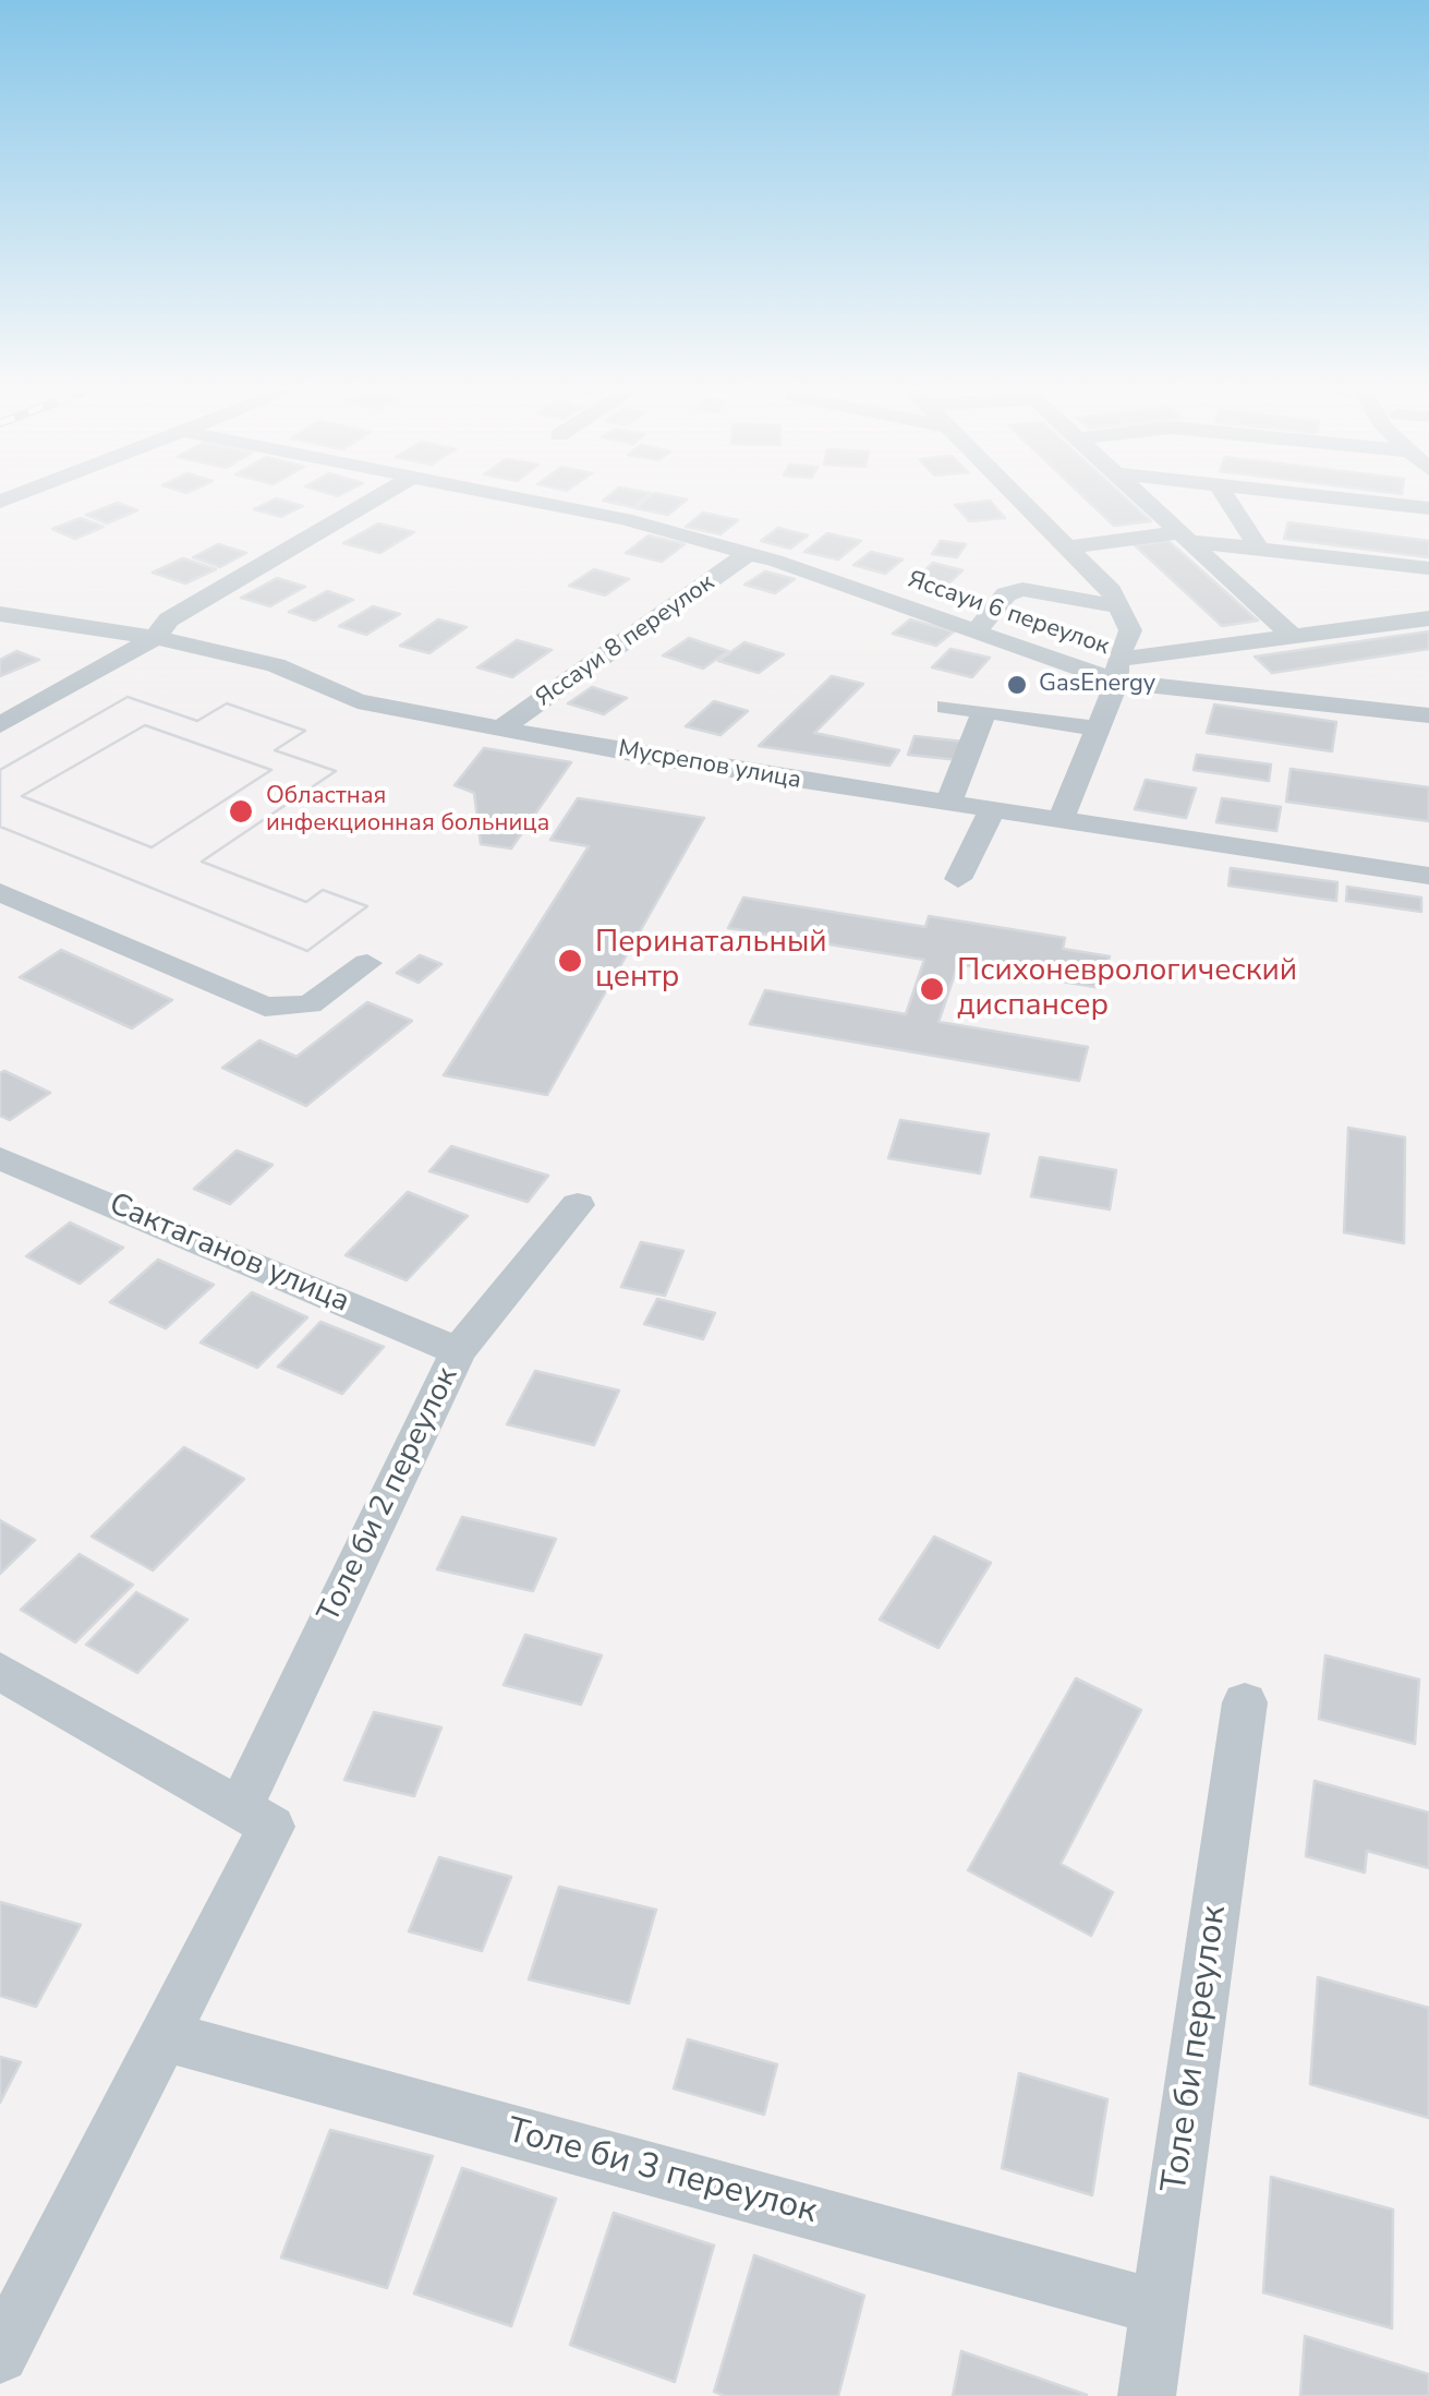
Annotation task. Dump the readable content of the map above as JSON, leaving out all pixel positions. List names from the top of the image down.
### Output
{
  "streets": {
    "street": [
      "Яссауи 6 переулок",
      "Яссауи 8 переулок",
      "Мусрепов улица",
      "Сактаганов улица",
      "Толе би 2 переулок",
      "Толе би переулок",
      "Толе би 3 переулок"
    ]
  },
  "crossings": [
    ["Яссауи 6 переулок", "Яссауи 8 переулок"],
    ["Яссауи 8 переулок", "Мусрепов улица"],
    ["Сактаганов улица", "Толе би 2 переулок"],
    ["Толе би 2 переулок", "Толе би 3 переулок"],
    ["Толе би переулок", "Толе би 3 переулок"]
  ],
  "places": [
    "GasEnergy",
    "Областная инфекционная больница",
    "Перинатальный центр",
    "Психоневрологический диспансер"
  ]
}
